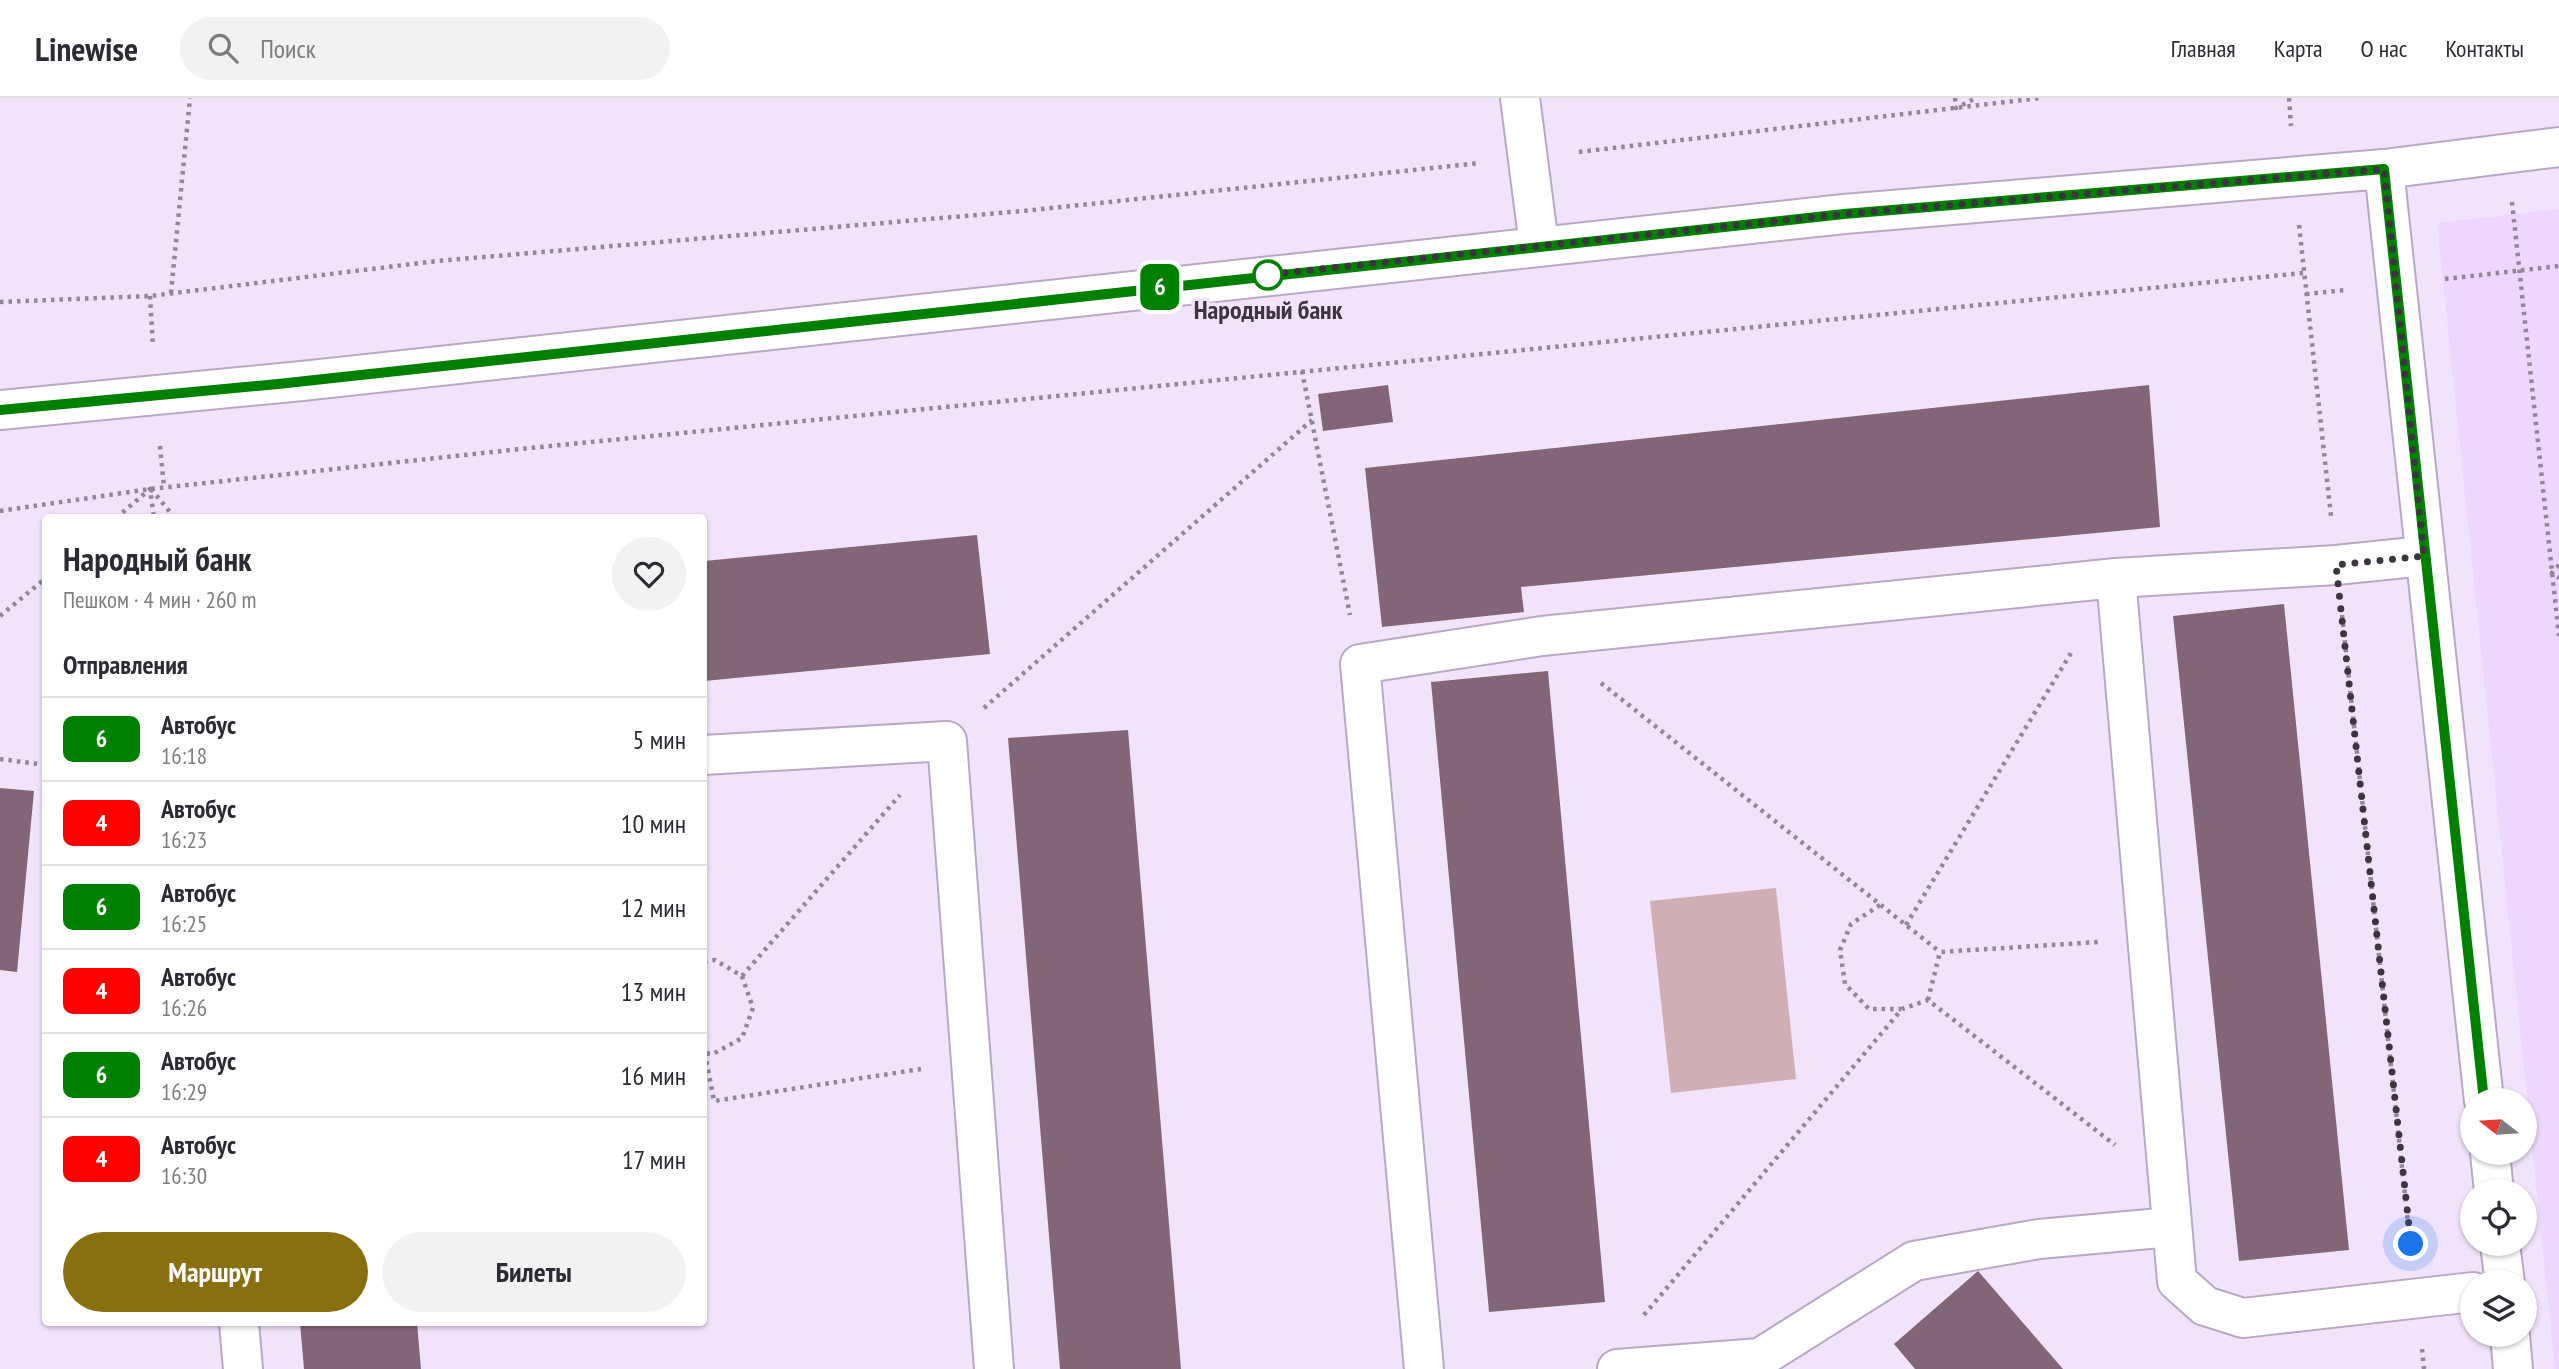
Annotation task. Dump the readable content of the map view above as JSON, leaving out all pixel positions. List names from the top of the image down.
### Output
{
  "places": ["Народный банк"],
  "lines": ["bus line 6"],
  "north": "left",
  "page": {
    "header": "Linewise",
    "search": "Поиск",
    "nav": [
      "Главная",
      "Карта",
      "О нас",
      "Контакты"
    ],
    "on_map": "6",
    "heading": [
      ["Народный банк", "Пешком · 4 мин · 260 m"],
      "Отправления"
    ],
    "list": [
      {
        "mark": "6",
        "name": "Автобус",
        "note": "16:18",
        "value": "5 мин"
      },
      {
        "mark": "4",
        "name": "Автобус",
        "note": "16:23",
        "value": "10 мин"
      },
      {
        "mark": "6",
        "name": "Автобус",
        "note": "16:25",
        "value": "12 мин"
      },
      {
        "mark": "4",
        "name": "Автобус",
        "note": "16:26",
        "value": "13 мин"
      },
      {
        "mark": "6",
        "name": "Автобус",
        "note": "16:29",
        "value": "16 мин"
      },
      {
        "mark": "4",
        "name": "Автобус",
        "note": "16:30",
        "value": "17 мин"
      }
    ],
    "buttons": ["Маршрут", "Билеты"]
  }
}
